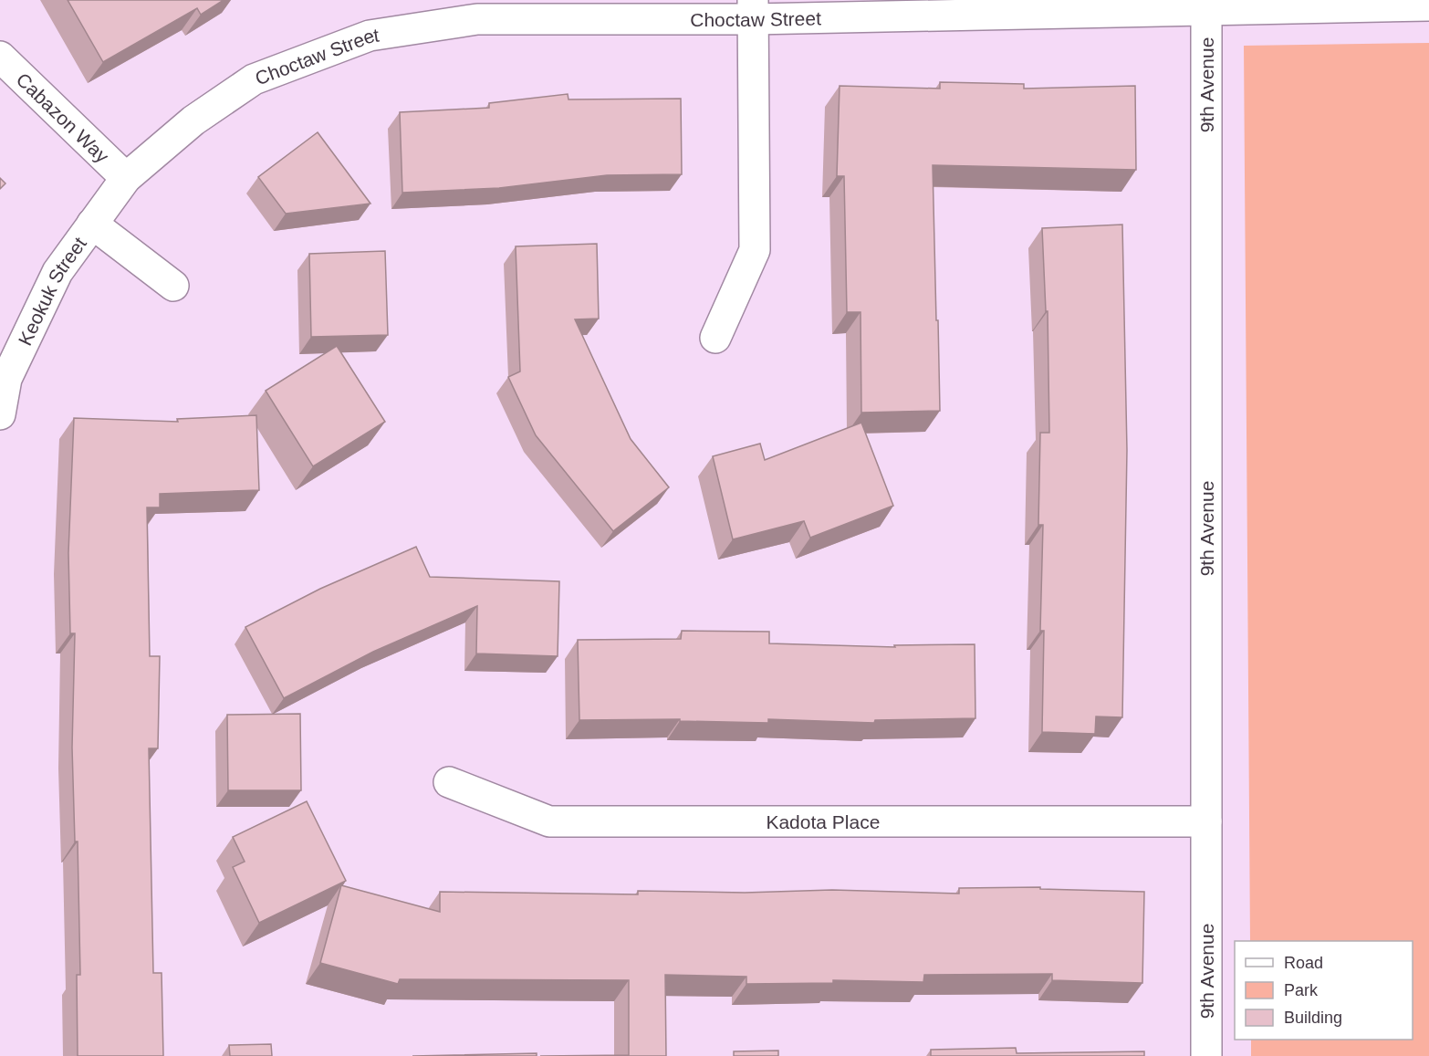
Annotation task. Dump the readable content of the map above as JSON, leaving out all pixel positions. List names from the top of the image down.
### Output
{
  "streets": {
    "street": [
      "Choctaw Street",
      "9th Avenue",
      "Cabazon Way",
      "Keokuk Street",
      "Kadota Place"
    ]
  },
  "crossings": [
    ["Choctaw Street", "9th Avenue"],
    ["Choctaw Street", "Cabazon Way"],
    ["Choctaw Street", "Keokuk Street"],
    ["9th Avenue", "Kadota Place"],
    ["Cabazon Way", "Keokuk Street"]
  ],
  "legend": ["Road", "Park", "Building"]
}
